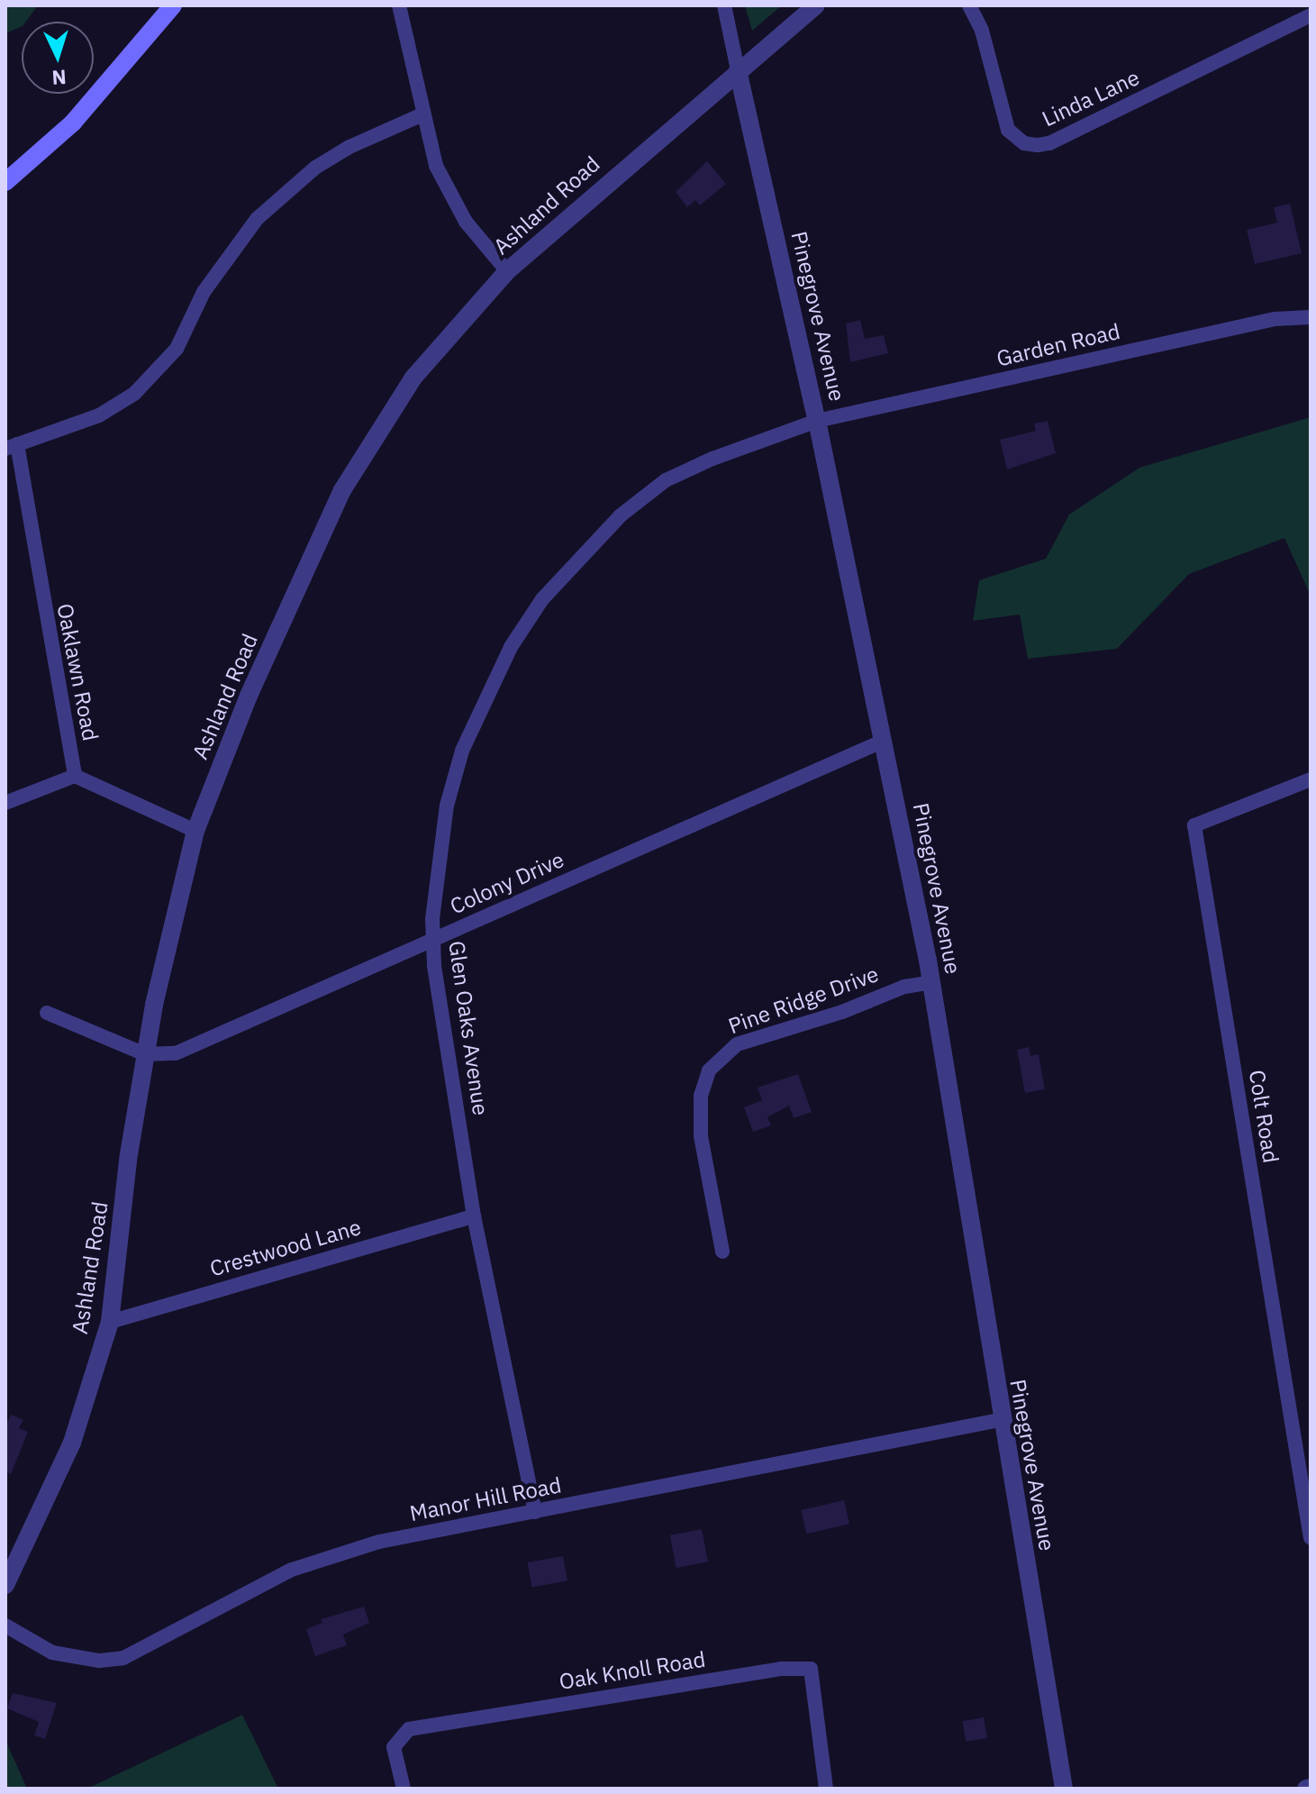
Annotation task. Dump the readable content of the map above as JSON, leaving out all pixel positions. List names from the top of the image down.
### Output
{
  "streets": {
    "street": [
      "Linda Lane",
      "Ashland Road",
      "Pinegrove Avenue",
      "Garden Road",
      "Oaklawn Road",
      "Colony Drive",
      "Pine Ridge Drive",
      "Glen Oaks Avenue",
      "Colt Road",
      "Crestwood Lane",
      "Manor Hill Road",
      "Oak Knoll Road"
    ]
  },
  "crossings": [
    ["Ashland Road", "Pinegrove Avenue"],
    ["Ashland Road", "Colony Drive"],
    ["Ashland Road", "Crestwood Lane"],
    ["Pinegrove Avenue", "Garden Road"],
    ["Pinegrove Avenue", "Colony Drive"],
    ["Pinegrove Avenue", "Pine Ridge Drive"],
    ["Pinegrove Avenue", "Glen Oaks Avenue"],
    ["Pinegrove Avenue", "Manor Hill Road"],
    ["Garden Road", "Glen Oaks Avenue"],
    ["Colony Drive", "Glen Oaks Avenue"],
    ["Glen Oaks Avenue", "Crestwood Lane"],
    ["Glen Oaks Avenue", "Manor Hill Road"]
  ],
  "north": "bottom"
}
